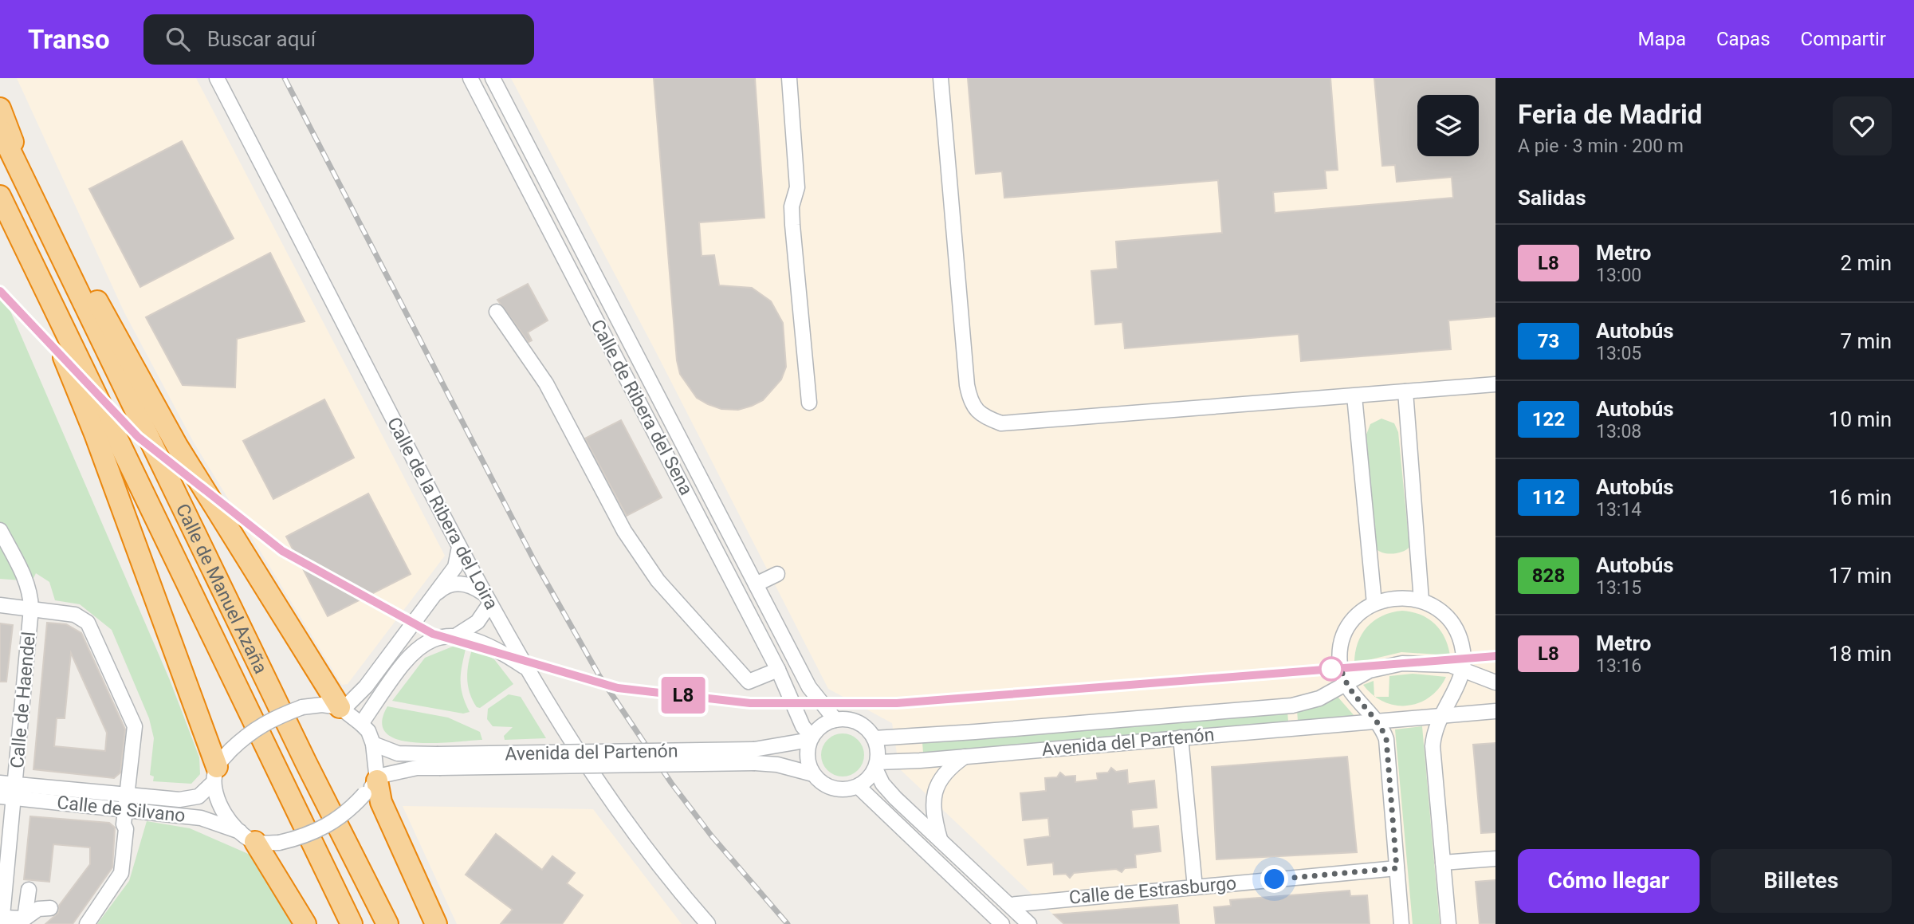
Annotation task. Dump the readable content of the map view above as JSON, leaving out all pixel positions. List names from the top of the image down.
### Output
{
  "streets": {
    "highway": ["Calle de Manuel Azaña"],
    "street": [
      "Calle de Ribera del Sena",
      "Calle de la Ribera del Loira",
      "Calle de Haendel",
      "Avenida del Partenón",
      "Calle de Silvano",
      "Calle de Estrasburgo"
    ]
  },
  "crossings": [
    ["Calle de Ribera del Sena", "Avenida del Partenón"],
    ["Calle de Haendel", "Calle de Silvano"],
    ["Avenida del Partenón", "Calle de Silvano"]
  ],
  "lines": ["metro line L8"],
  "page": {
    "header": "Transo",
    "search": "Buscar aquí",
    "nav": ["Mapa", "Capas", "Compartir"],
    "on_map": "L8",
    "heading": [
      ["Feria de Madrid", "A pie · 3 min · 200 m"],
      "Salidas"
    ],
    "list": [
      {
        "mark": "L8",
        "name": "Metro",
        "note": "13:00",
        "value": "2 min"
      },
      {
        "mark": "73",
        "name": "Autobús",
        "note": "13:05",
        "value": "7 min"
      },
      {
        "mark": "122",
        "name": "Autobús",
        "note": "13:08",
        "value": "10 min"
      },
      {
        "mark": "112",
        "name": "Autobús",
        "note": "13:14",
        "value": "16 min"
      },
      {
        "mark": "828",
        "name": "Autobús",
        "note": "13:15",
        "value": "17 min"
      },
      {
        "mark": "L8",
        "name": "Metro",
        "note": "13:16",
        "value": "18 min"
      }
    ],
    "buttons": ["Cómo llegar", "Billetes"]
  }
}
